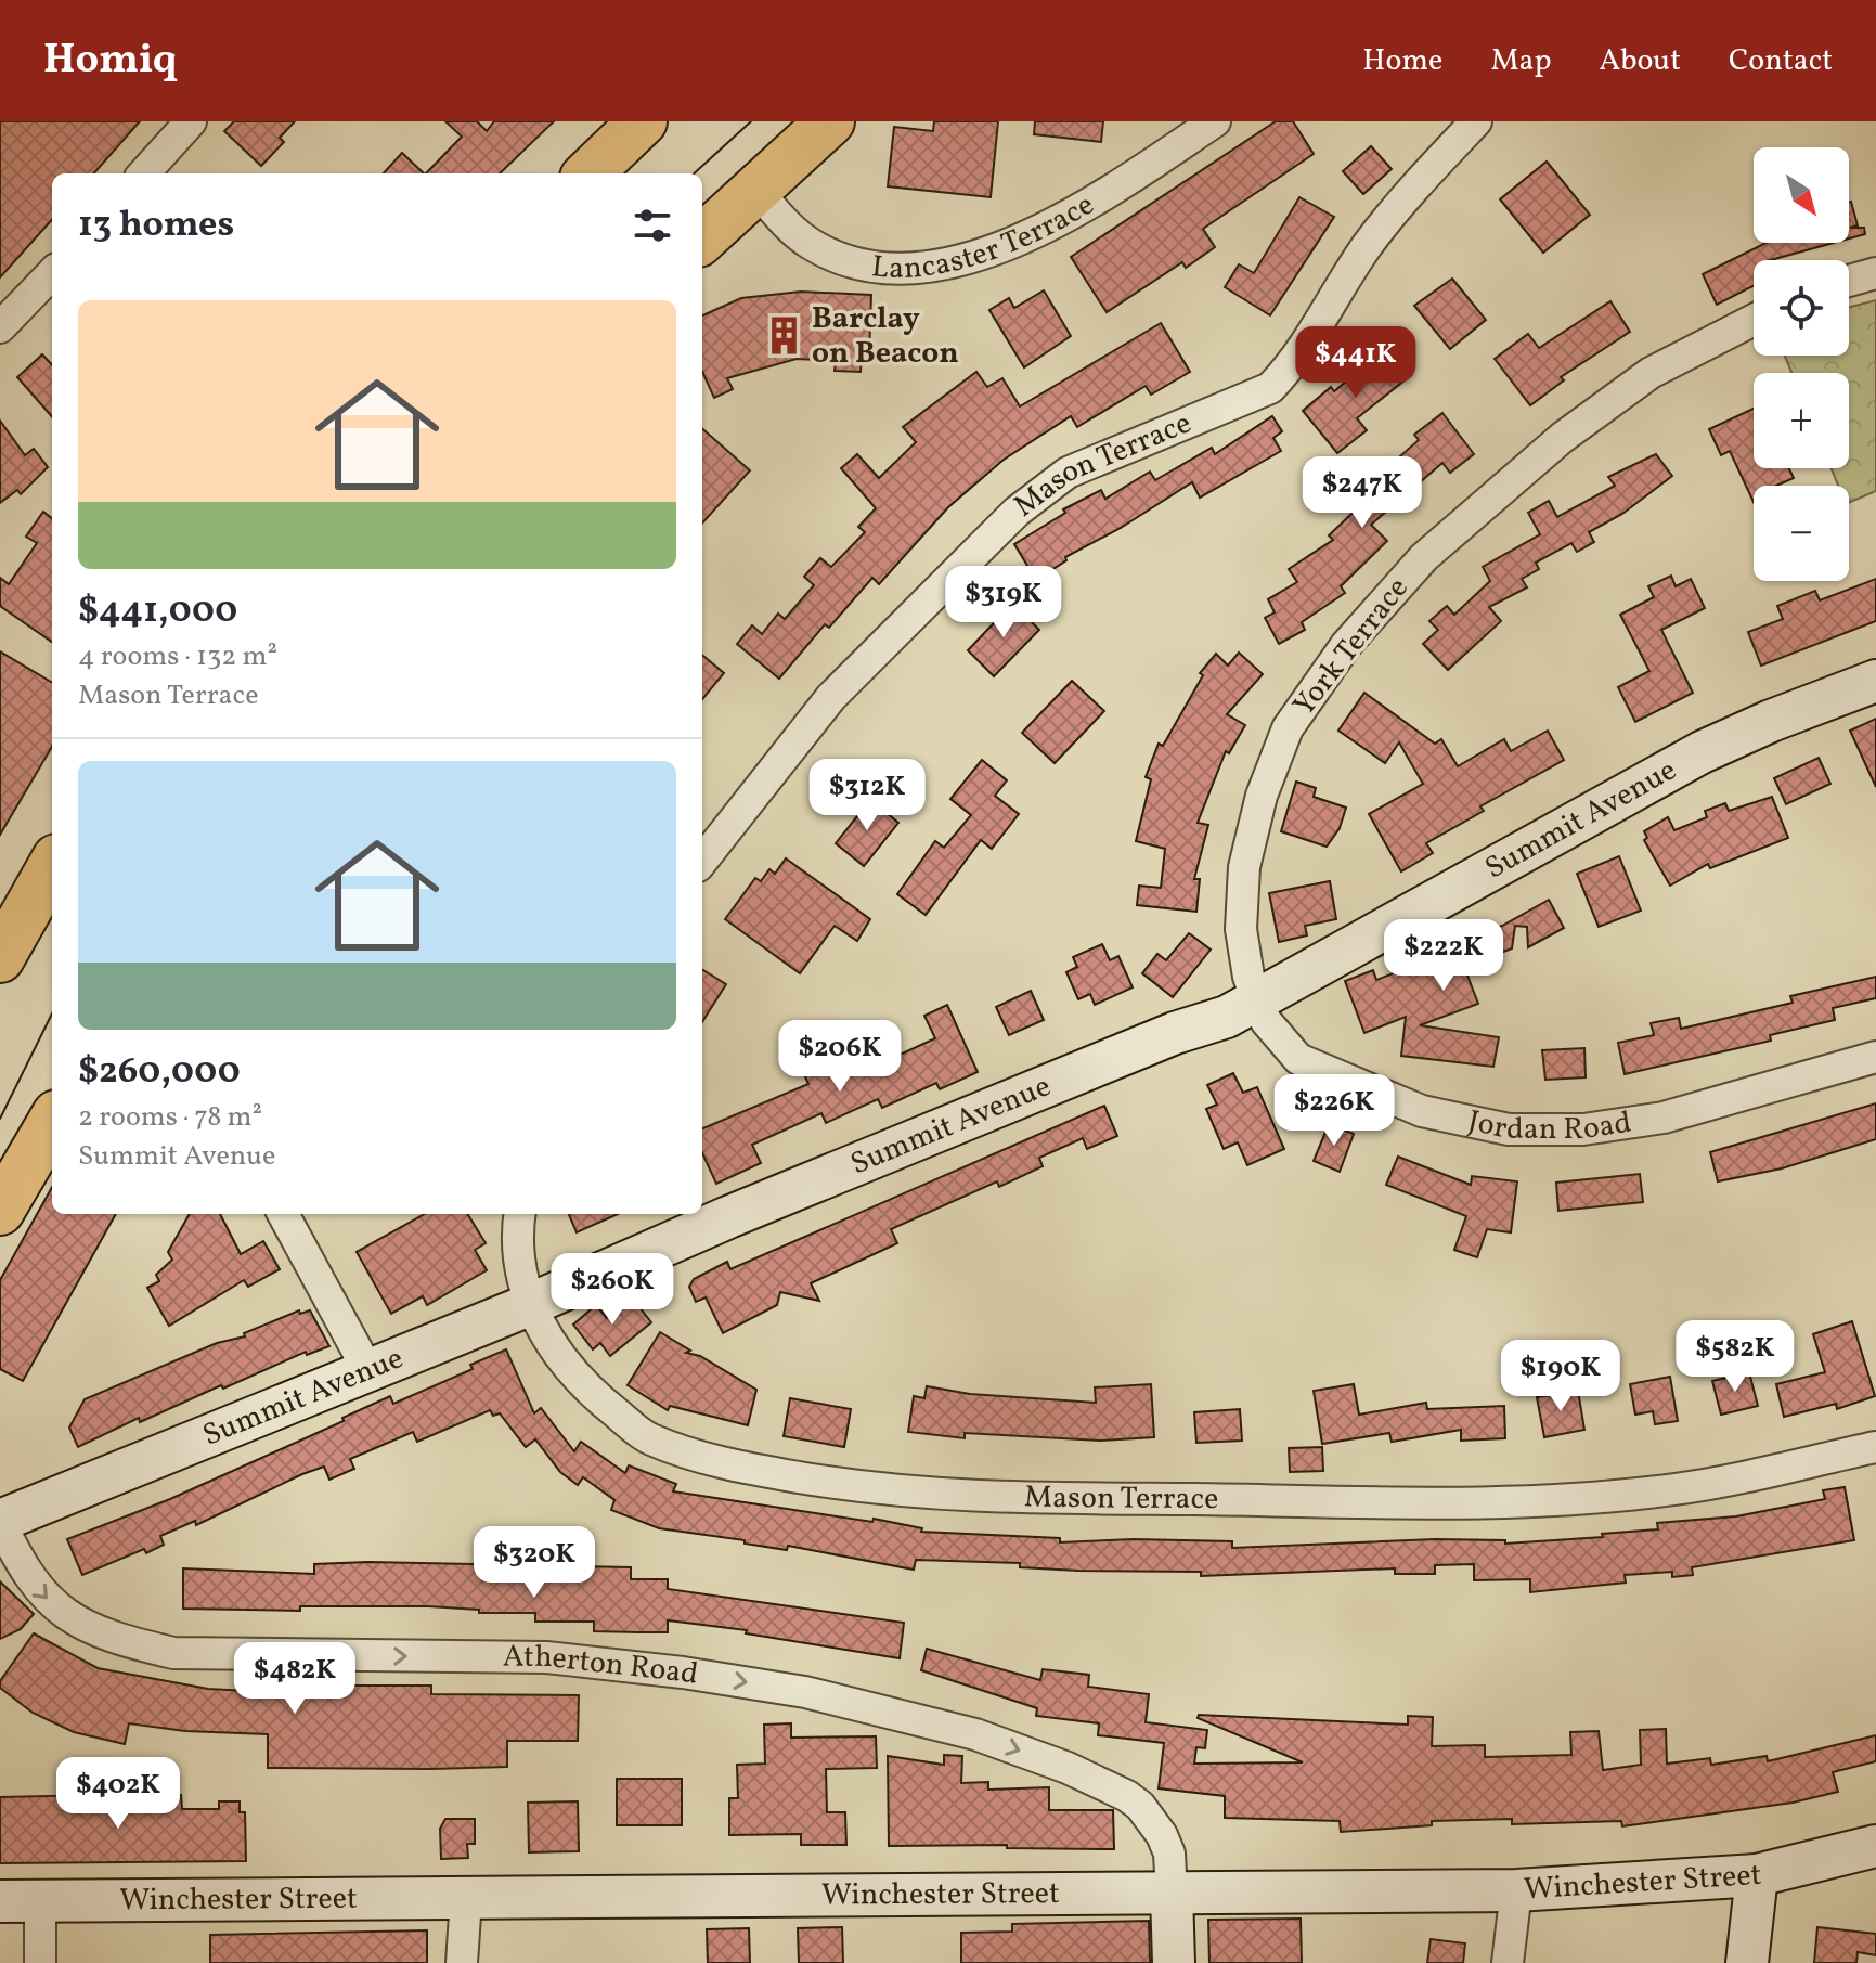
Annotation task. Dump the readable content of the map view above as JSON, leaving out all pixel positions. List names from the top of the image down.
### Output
{
  "streets": {
    "street": [
      "Lancaster Terrace",
      "Mason Terrace",
      "York Terrace",
      "Summit Avenue",
      "Jordan Road",
      "Atherton Road",
      "Winchester Street"
    ]
  },
  "crossings": [
    ["Mason Terrace", "Summit Avenue"],
    ["York Terrace", "Summit Avenue"],
    ["York Terrace", "Jordan Road"],
    ["Summit Avenue", "Jordan Road"],
    ["Summit Avenue", "Atherton Road"],
    ["Atherton Road", "Winchester Street"]
  ],
  "one_way": ["Atherton Road"],
  "places": {
    "building": ["Barclay on Beacon"]
  },
  "north": "bottom right",
  "page": {
    "header": "Homiq",
    "nav": [
      "Home",
      "Map",
      "About",
      "Contact"
    ],
    "map_buttons": ["+", "−"],
    "heading": "13 homes",
    "list": [
      {
        "name": "$441,000",
        "note": "4 rooms · 132 m² · Mason Terrace"
      },
      {
        "name": "$260,000",
        "note": "2 rooms · 78 m² · Summit Avenue"
      }
    ],
    "price": [
      "$441K",
      "$247K",
      "$319K",
      "$312K",
      "$222K",
      "$206K",
      "$226K",
      "$260K",
      "$582K",
      "$190K",
      "$320K",
      "$482K",
      "$402K"
    ]
  }
}
